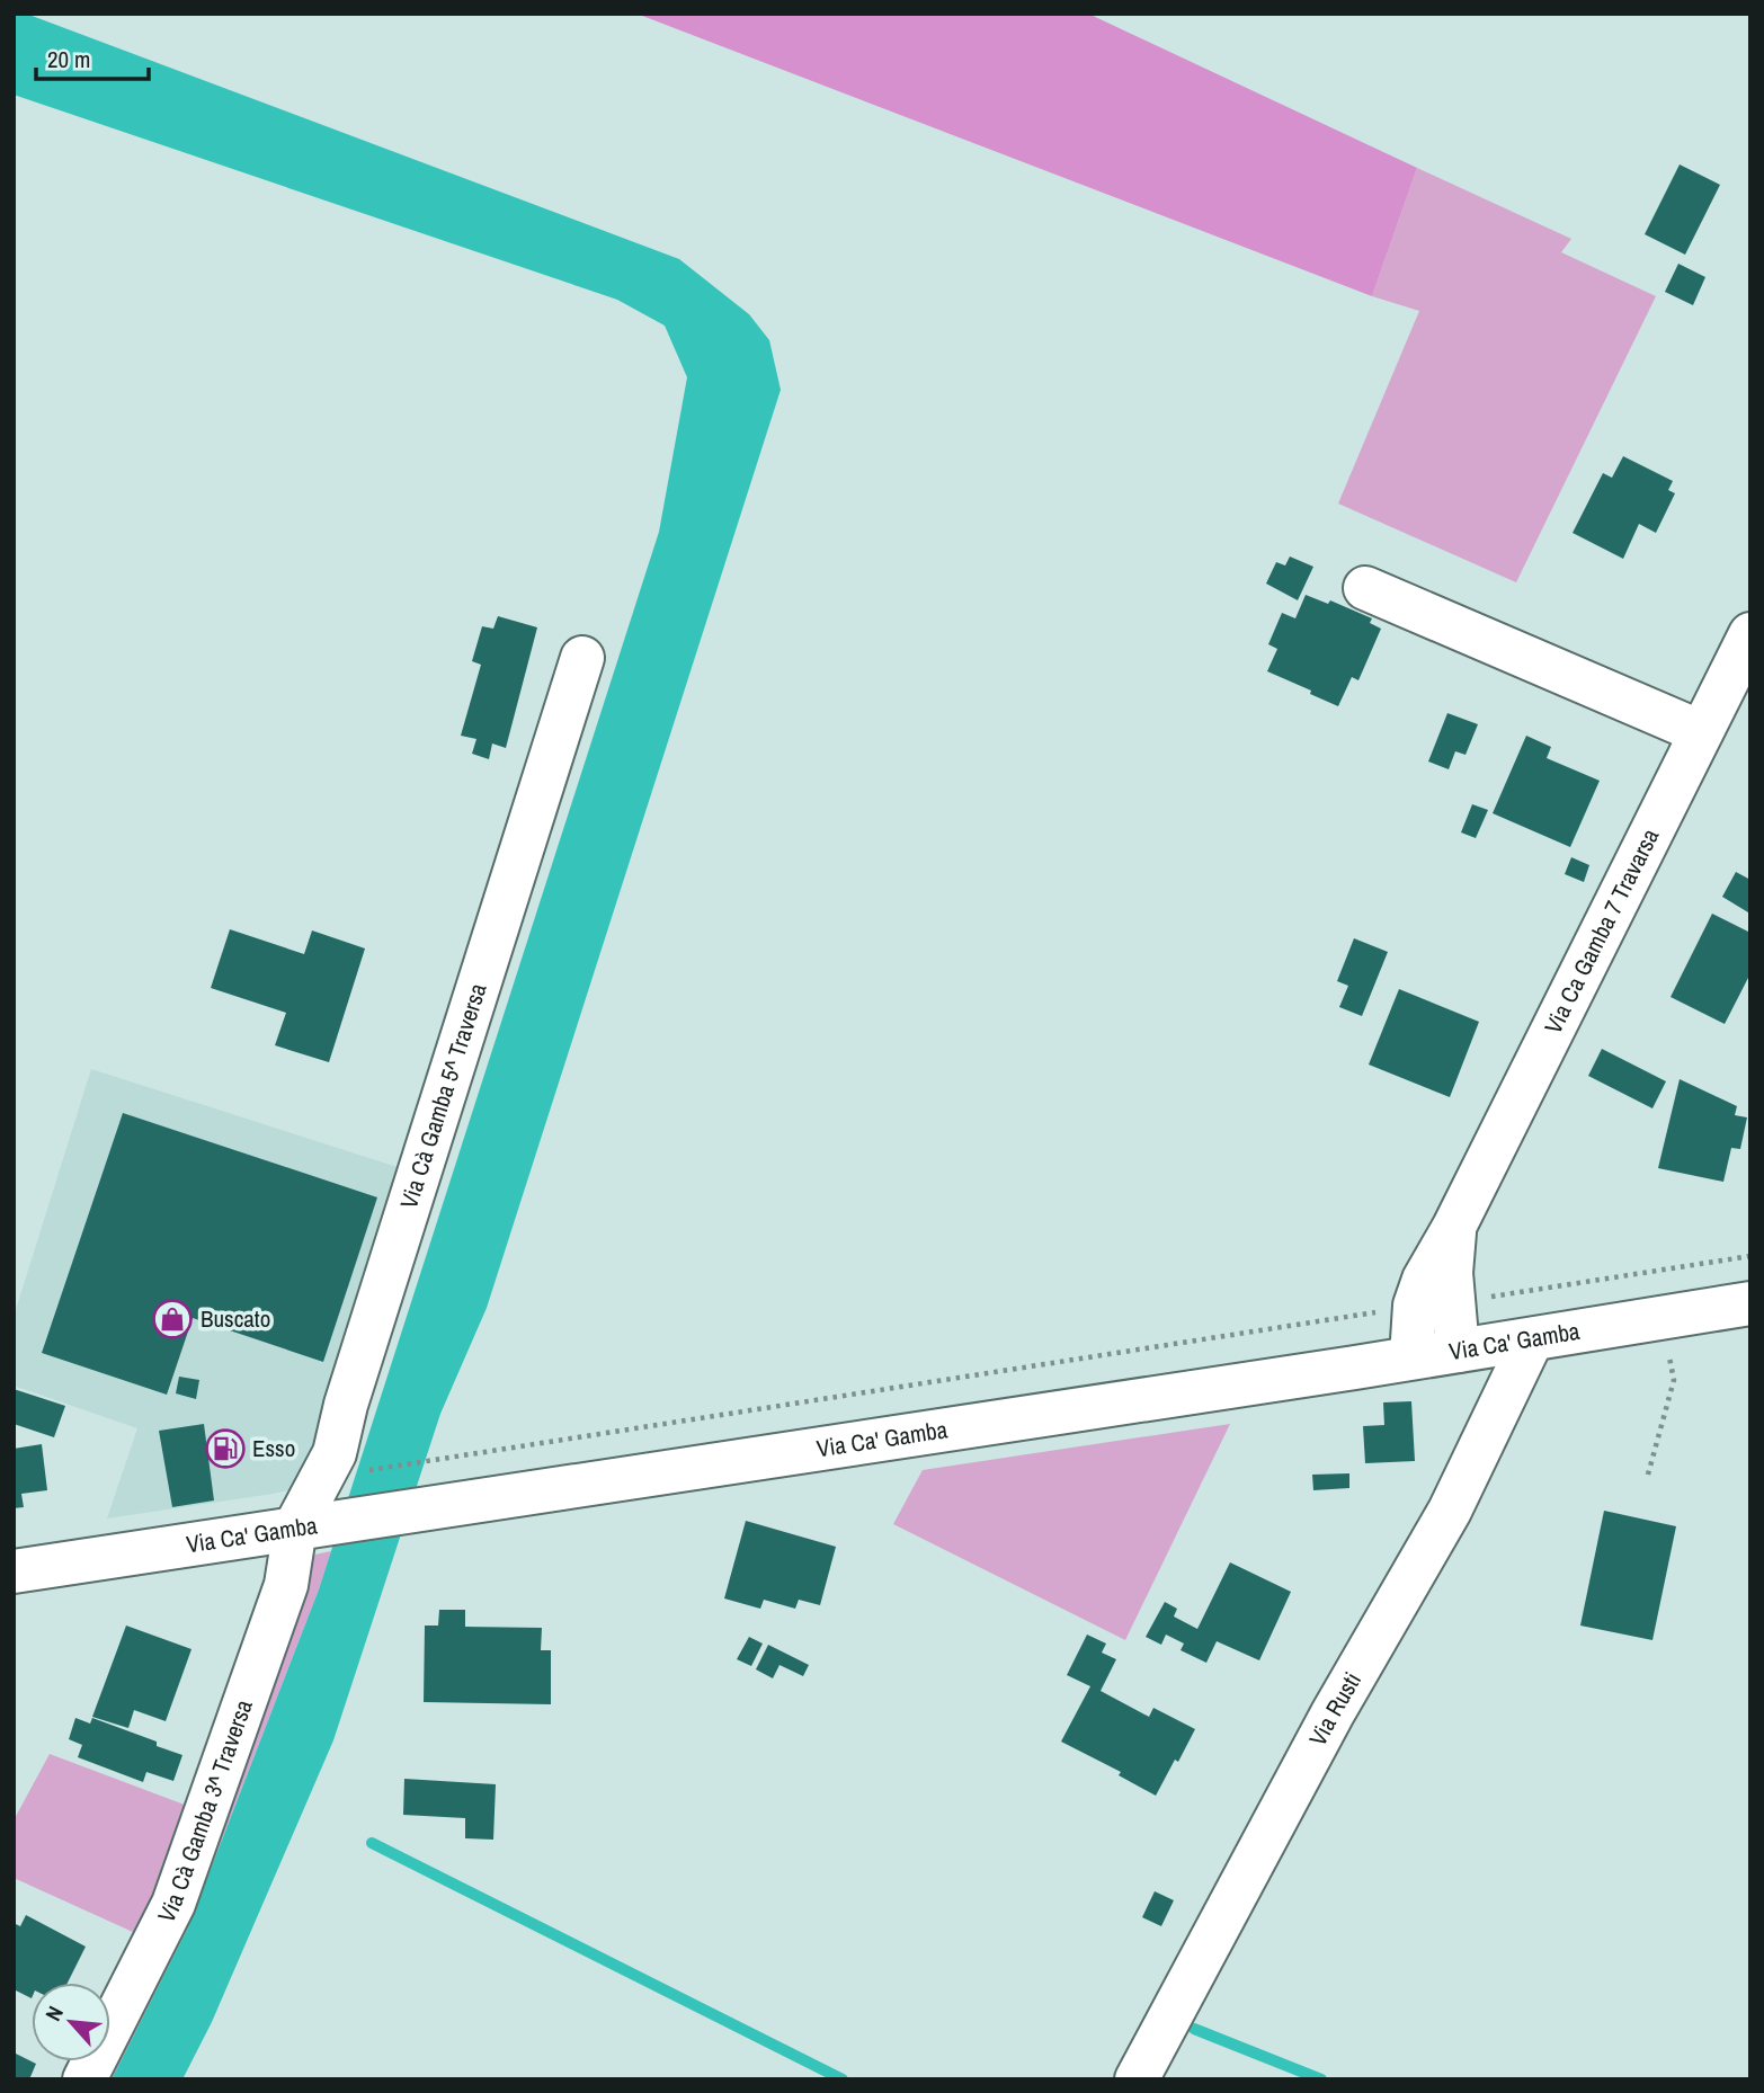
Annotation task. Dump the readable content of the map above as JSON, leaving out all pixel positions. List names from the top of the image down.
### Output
{
  "streets": {
    "street": [
      "Via Ca Gamba 7 Travarsa",
      "Via Cà Gamba 5^ Traversa",
      "Via Ca' Gamba",
      "Via Rusti",
      "Via Cà Gamba 3^ Traversa"
    ]
  },
  "crossings": [
    ["Via Ca Gamba 7 Travarsa", "Via Ca' Gamba"],
    ["Via Cà Gamba 5^ Traversa", "Via Ca' Gamba"],
    ["Via Cà Gamba 5^ Traversa", "Via Cà Gamba 3^ Traversa"],
    ["Via Ca' Gamba", "Via Rusti"],
    ["Via Ca' Gamba", "Via Cà Gamba 3^ Traversa"]
  ],
  "places": {
    "shop": ["Buscato"],
    "fuel station": ["Esso"]
  },
  "scale_bar": "20 m",
  "north": "top left"
}
